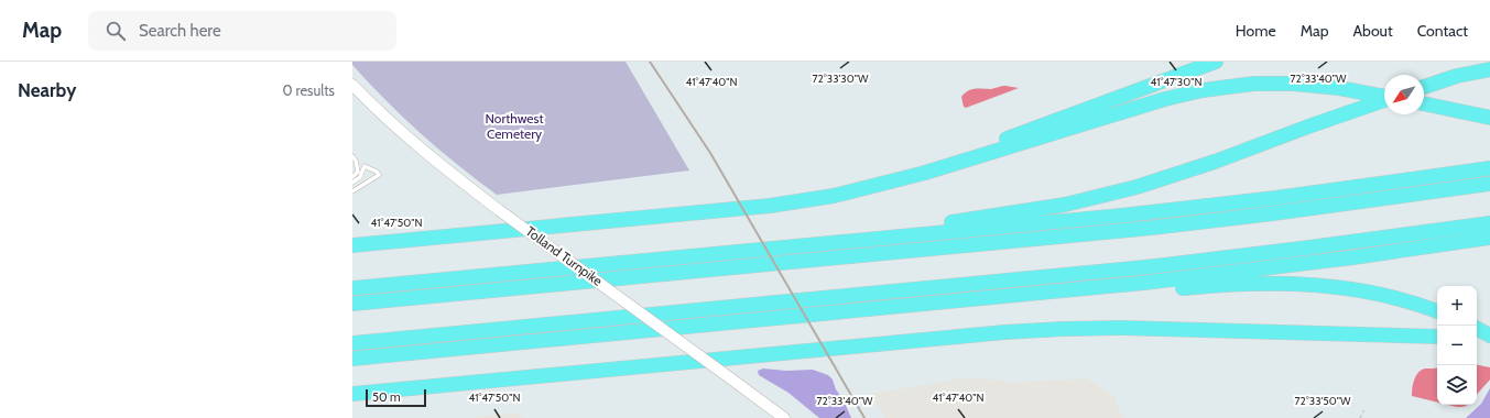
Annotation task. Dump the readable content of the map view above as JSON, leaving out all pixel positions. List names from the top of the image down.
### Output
{
  "streets": {
    "main road": ["Tolland Turnpike"]
  },
  "parks": ["Northwest Cemetery"],
  "scale_bar": "50 m",
  "north": "bottom left",
  "page": {
    "header": "Map",
    "search": "Search here",
    "nav": [
      "Home",
      "Map",
      "About",
      "Contact"
    ],
    "heading": ["Nearby", "0 results"],
    "map_buttons": ["+", "−"],
    "scale": "50 m"
  },
  "coordinates": [
    "72°33'30\"W",
    "72°33'40\"W",
    "41°47'40\"N",
    "41°47'30\"N",
    "41°47'50\"N",
    "72°33'50\"W"
  ]
}
